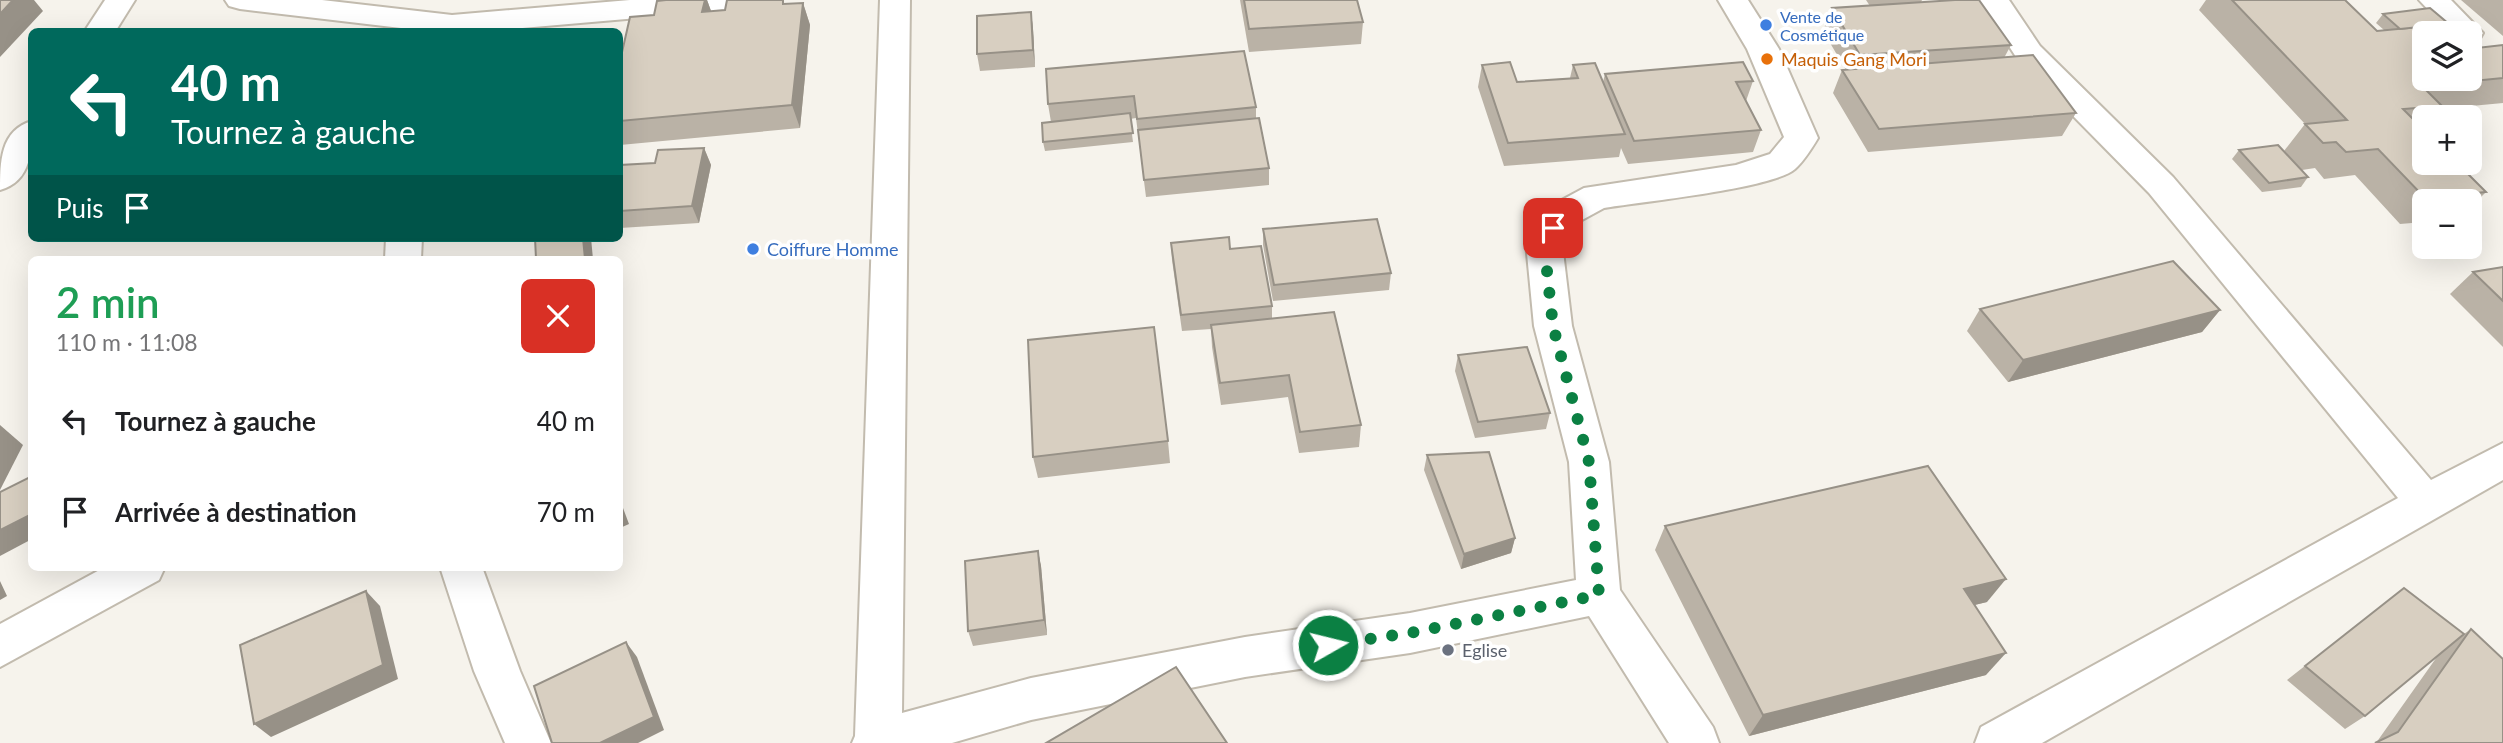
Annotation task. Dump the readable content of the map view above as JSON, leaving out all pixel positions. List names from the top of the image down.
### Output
{
  "places": [
    "Vente de Cosmétique",
    "Maquis Gang Mori",
    "Coiffure Homme",
    "Eglise"
  ],
  "page": {
    "map_buttons": ["+", "−"],
    "turn": ["40 m", "Tournez à gauche"],
    "then": "Puis",
    "heading": ["2 min", "110 m · 11:08"],
    "list": [
      {
        "name": "Tournez à gauche",
        "value": "40 m"
      },
      {
        "name": "Arrivée à destination",
        "value": "70 m"
      }
    ]
  }
}
